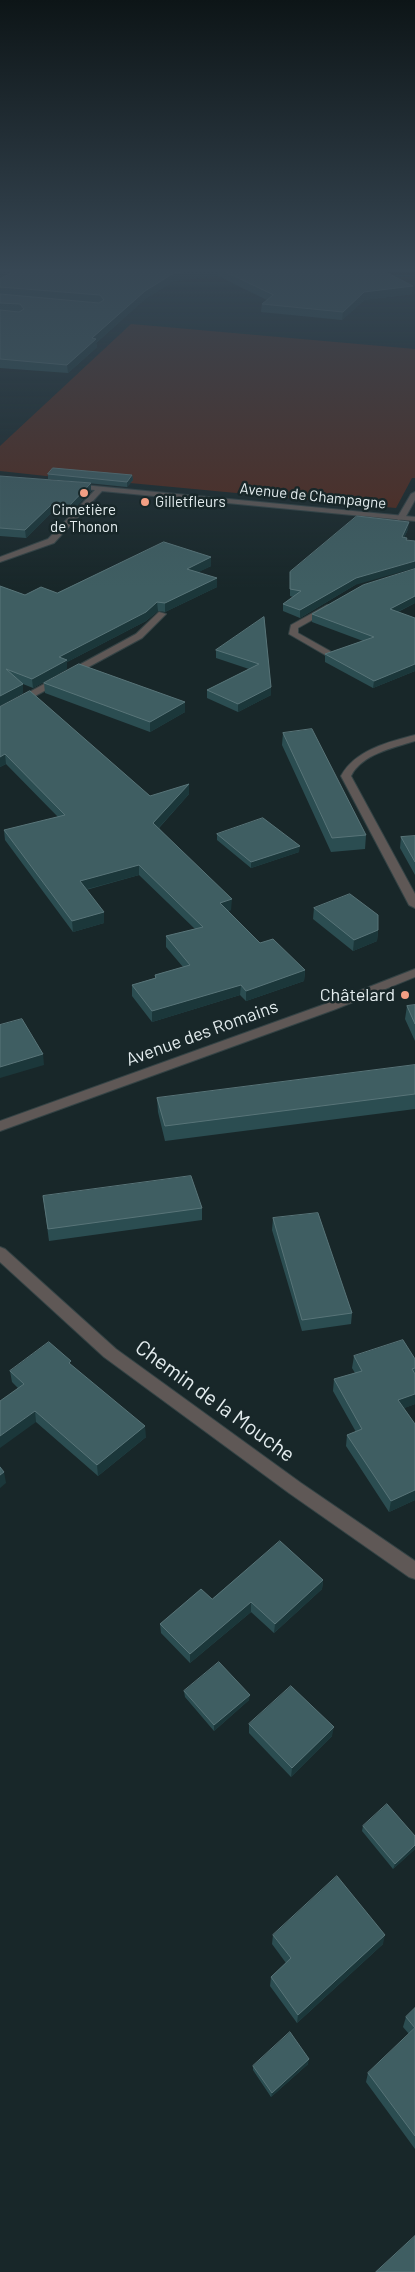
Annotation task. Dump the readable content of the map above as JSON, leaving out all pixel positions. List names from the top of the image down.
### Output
{
  "streets": {
    "street": ["Avenue de Champagne", "Avenue des Romains", "Chemin de la Mouche"]
  },
  "places": ["Cimetière de Thonon", "Gilletfleurs", "Châtelard"]
}
